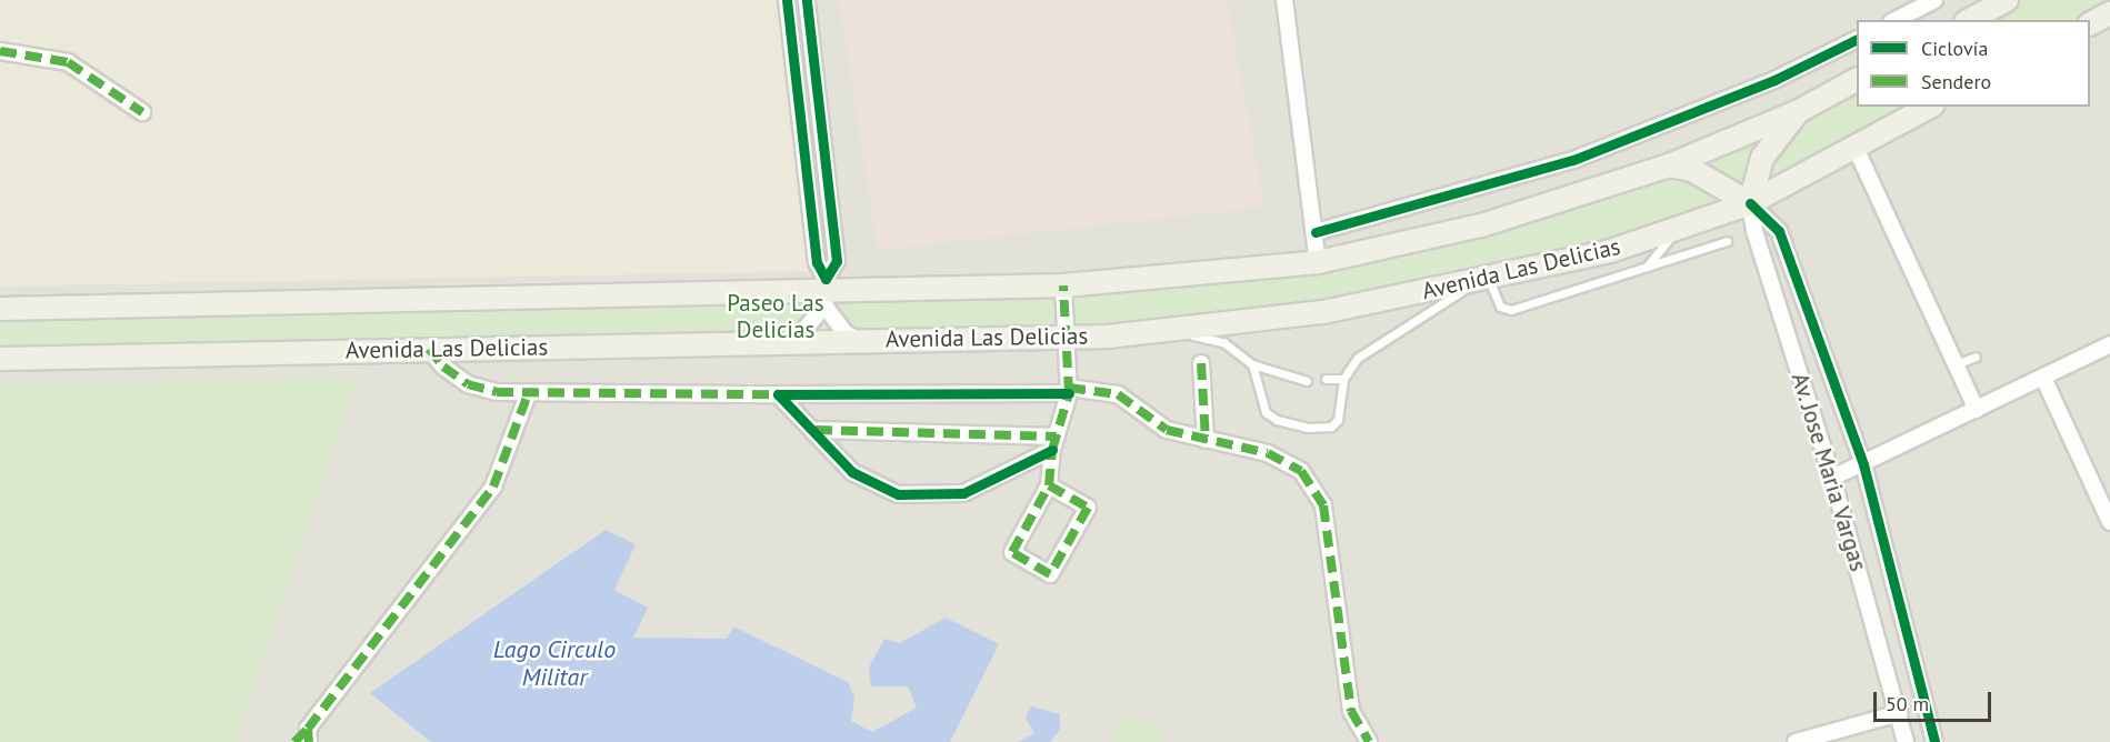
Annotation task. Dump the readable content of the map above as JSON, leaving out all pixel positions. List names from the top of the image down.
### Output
{
  "streets": {
    "main road": ["Avenida Las Delicias"],
    "street": ["Av. Jose Maria Vargas"]
  },
  "crossings": [
    ["Avenida Las Delicias", "Av. Jose Maria Vargas"]
  ],
  "water": ["Lago Circulo Militar"],
  "parks": ["Paseo Las Delicias"],
  "legend": ["Ciclovía", "Sendero"],
  "scale_bar": "50 m"
}
